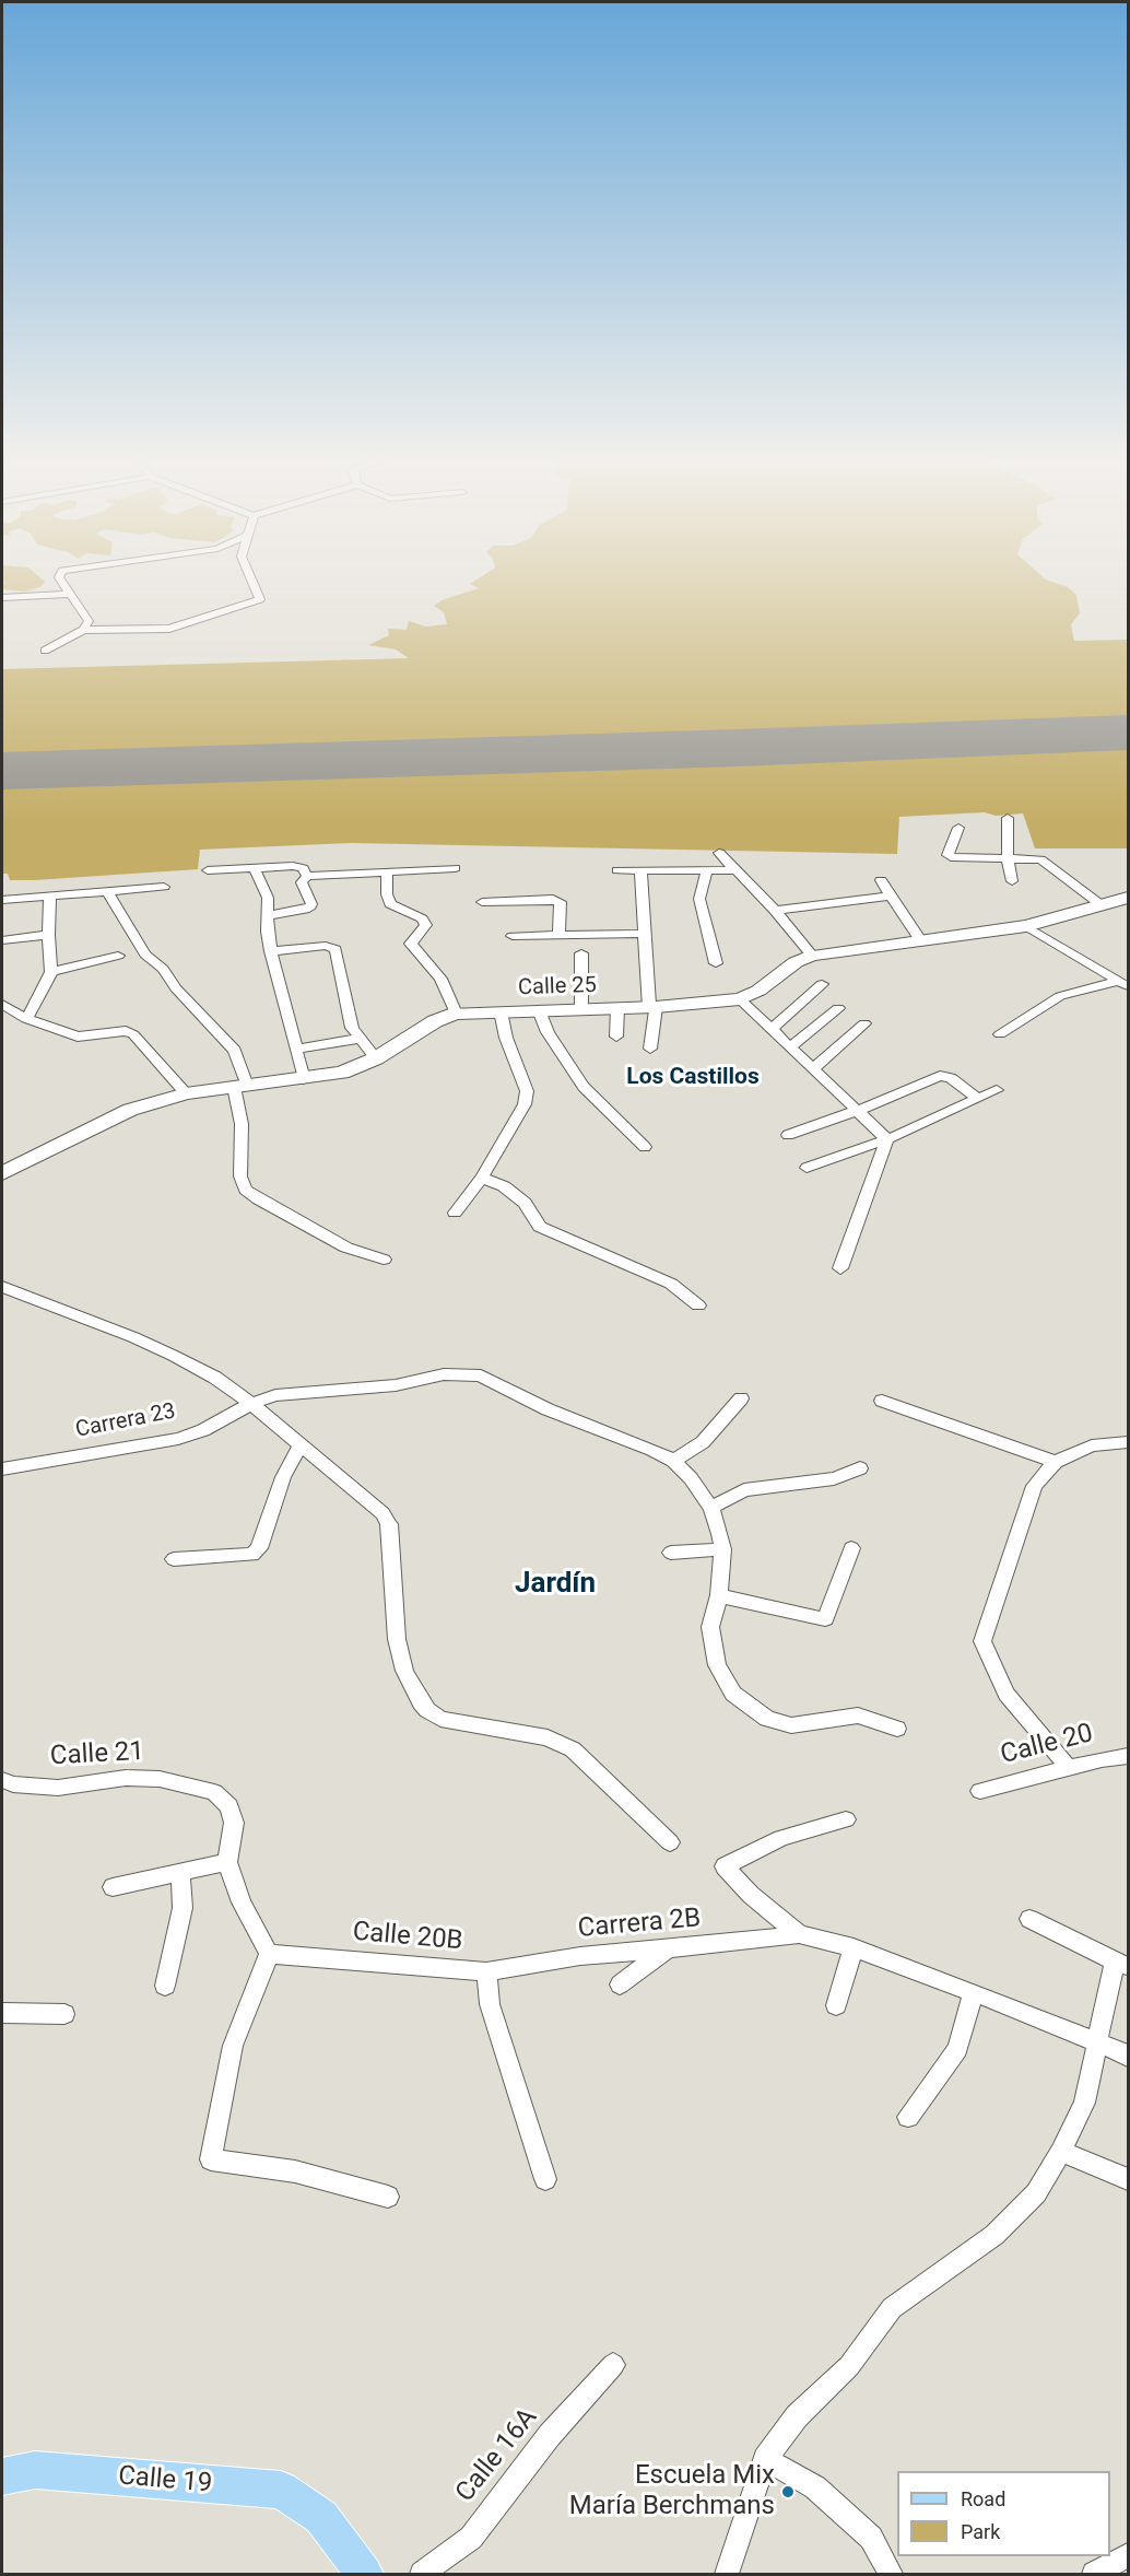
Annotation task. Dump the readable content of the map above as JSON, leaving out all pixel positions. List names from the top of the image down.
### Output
{
  "streets": {
    "main road": ["Calle 19"],
    "street": [
      "Calle 25",
      "Carrera 23",
      "Calle 20",
      "Calle 21",
      "Carrera 2B",
      "Calle 20B",
      "Calle 16A"
    ]
  },
  "crossings": [
    ["Carrera 2B", "Calle 20B"]
  ],
  "districts": ["Los Castillos", "Jardín"],
  "places": ["Escuela Mix María Berchmans"],
  "legend": ["Road", "Park"]
}
